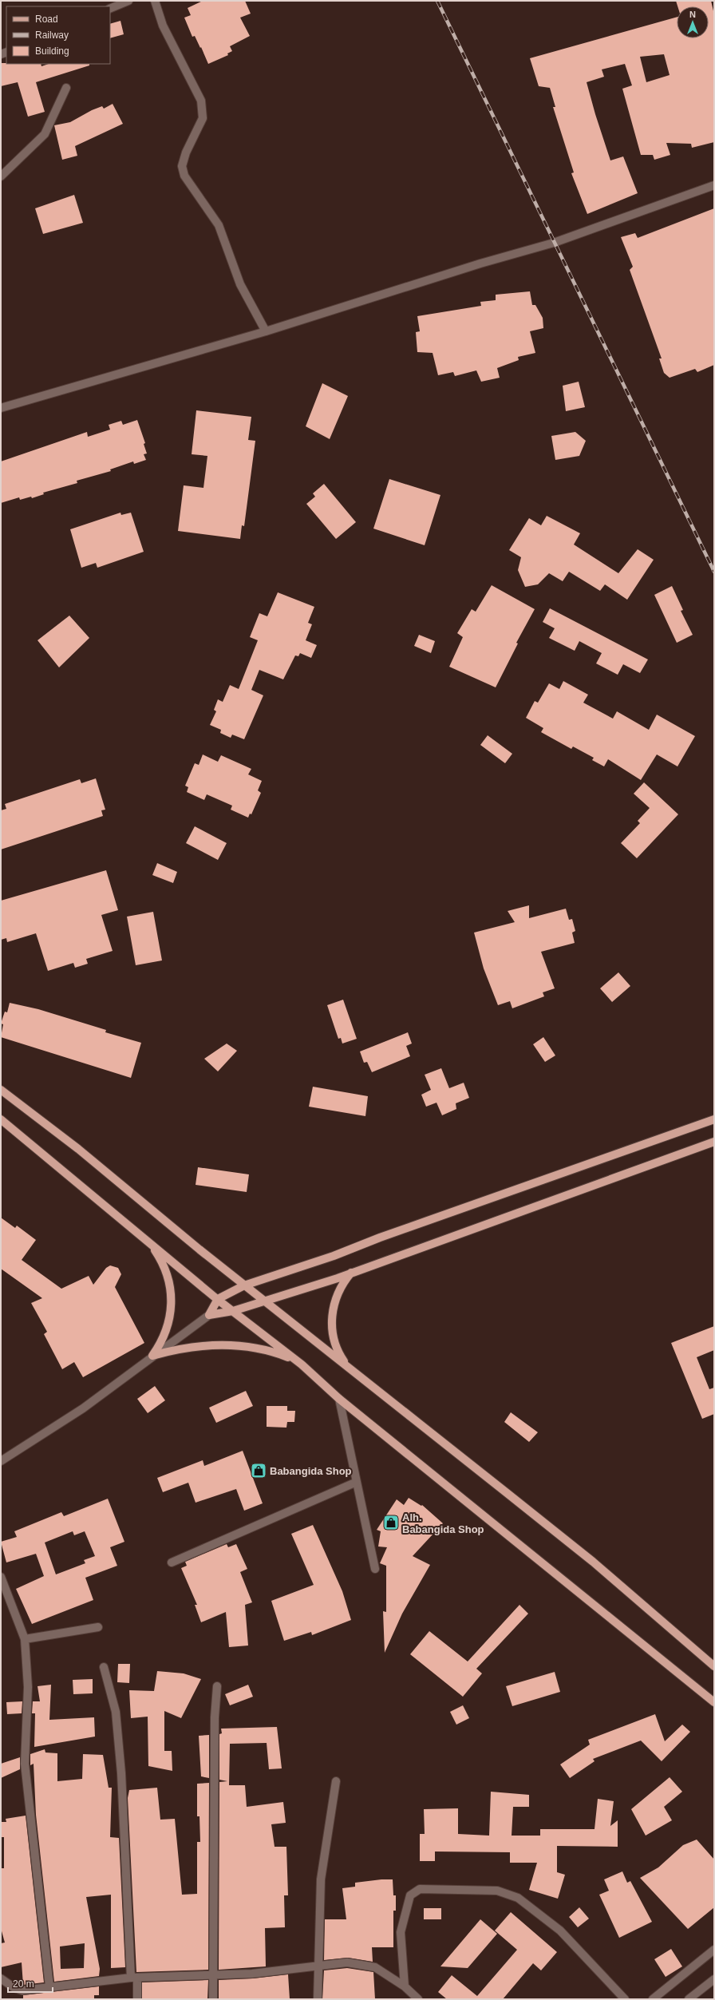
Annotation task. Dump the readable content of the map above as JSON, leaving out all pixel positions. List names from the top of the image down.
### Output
{
  "places": {
    "shop": ["Babangida Shop", "Alh. Babangida Shop"]
  },
  "legend": ["Road", "Railway", "Building"],
  "scale_bar": "20 m",
  "north": "top"
}
